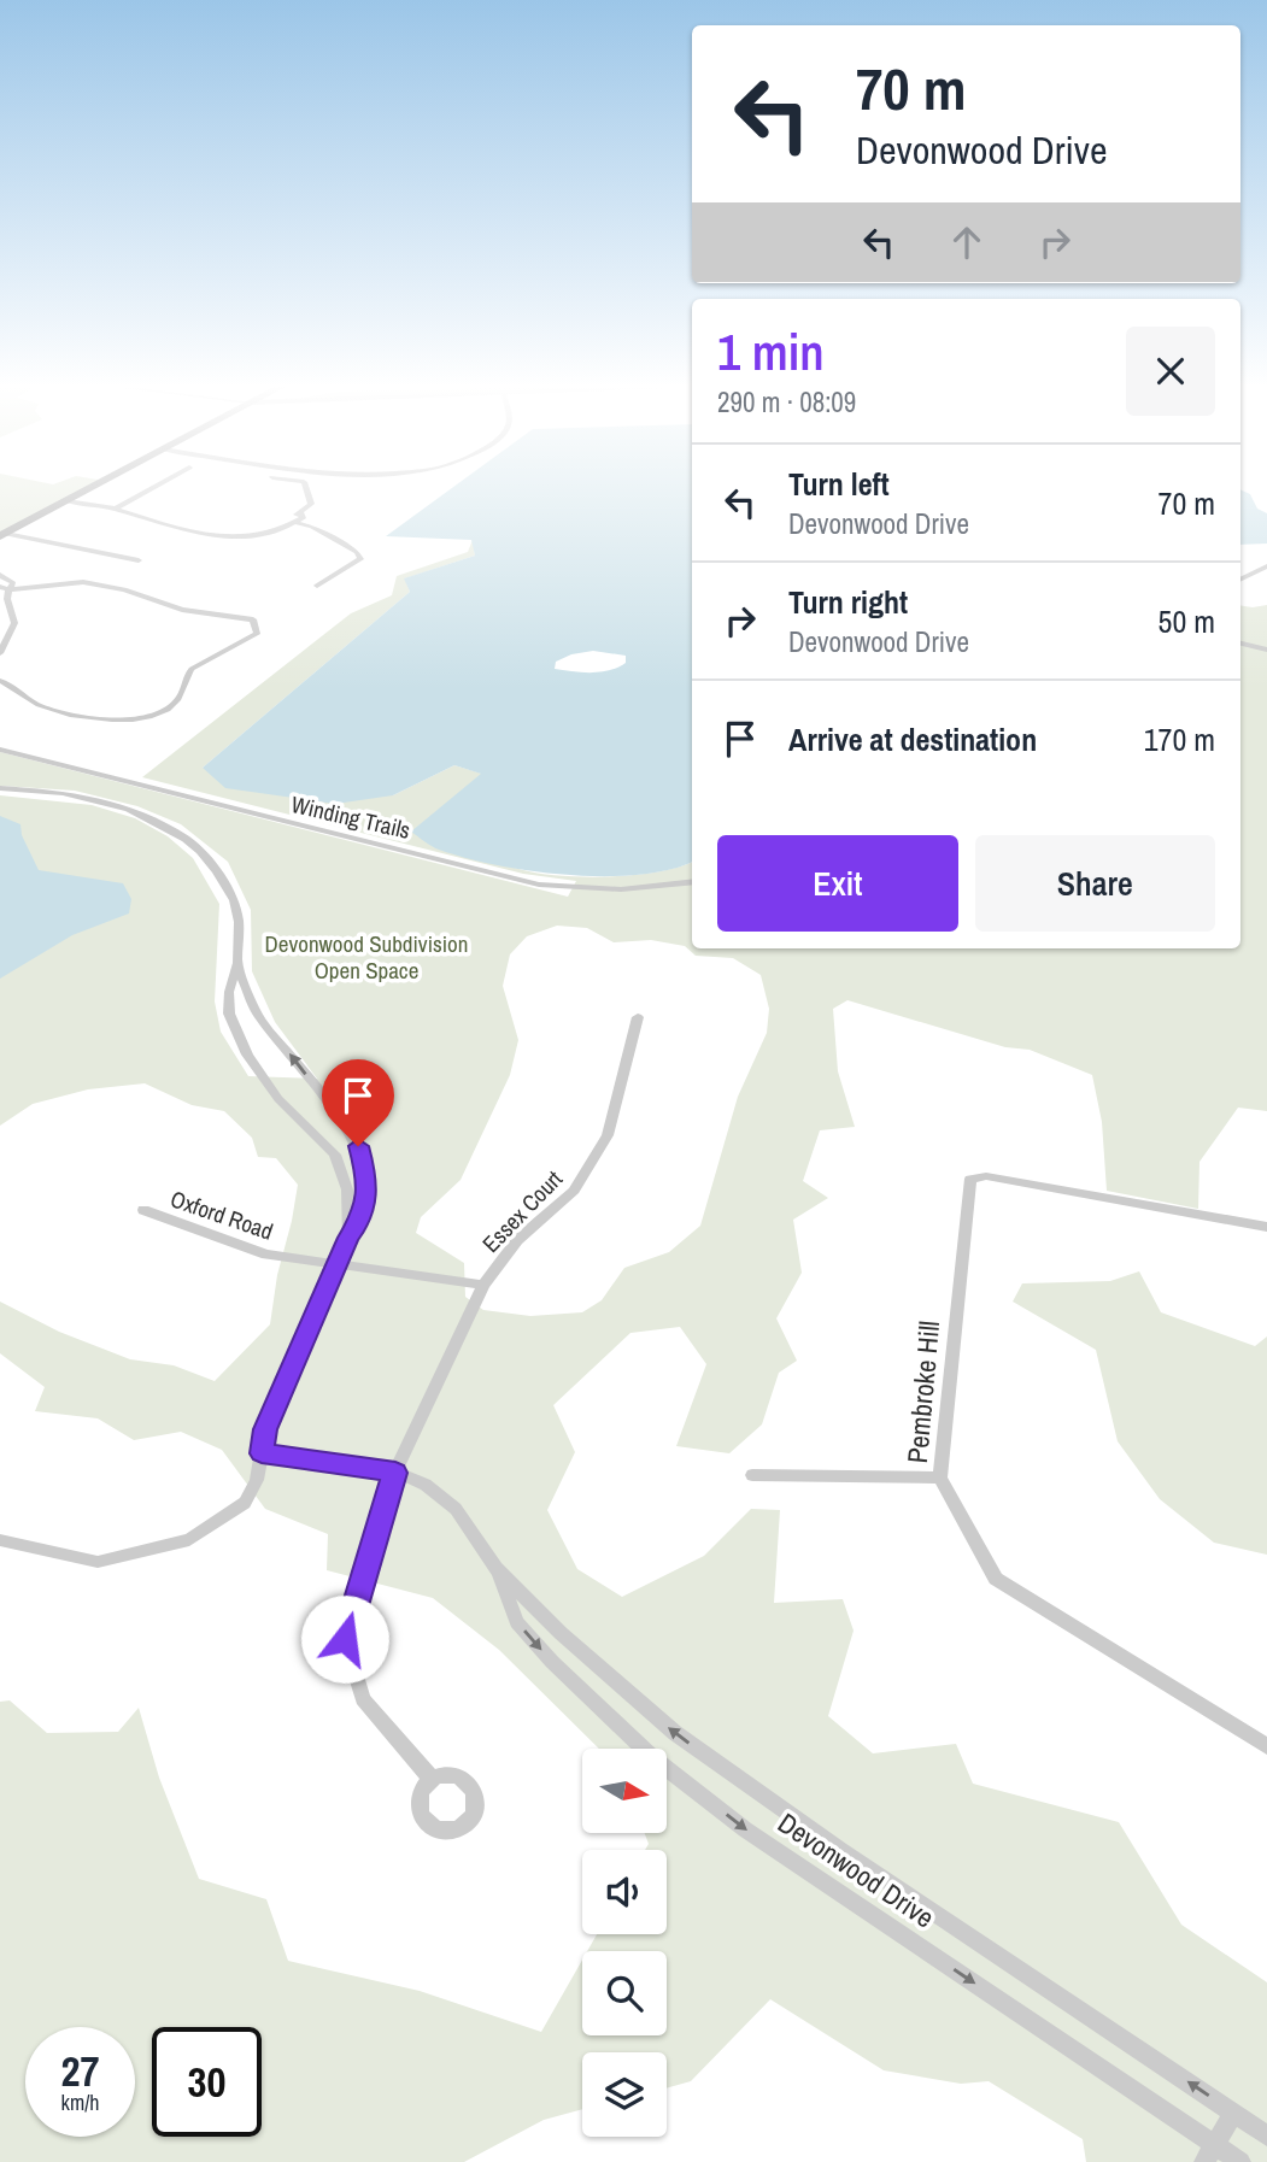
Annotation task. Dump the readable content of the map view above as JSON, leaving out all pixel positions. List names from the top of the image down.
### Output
{
  "streets": {
    "street": [
      "Winding Trails",
      "Essex Court",
      "Oxford Road",
      "Pembroke Hill",
      "Devonwood Drive"
    ]
  },
  "crossings": [
    ["Essex Court", "Oxford Road"],
    ["Essex Court", "Devonwood Drive"]
  ],
  "parks": ["Devonwood Subdivision Open Space"],
  "north": "right",
  "page": {
    "turn": ["70 m", "Devonwood Drive"],
    "heading": ["1 min", "290 m · 08:09"],
    "list": [
      {
        "name": "Turn left",
        "note": "Devonwood Drive",
        "value": "70 m"
      },
      {
        "name": "Turn right",
        "note": "Devonwood Drive",
        "value": "50 m"
      },
      {
        "name": "Arrive at destination",
        "value": "170 m"
      }
    ],
    "buttons": ["Exit", "Share"],
    "speed": "27 km/h",
    "limit": "30"
  }
}
